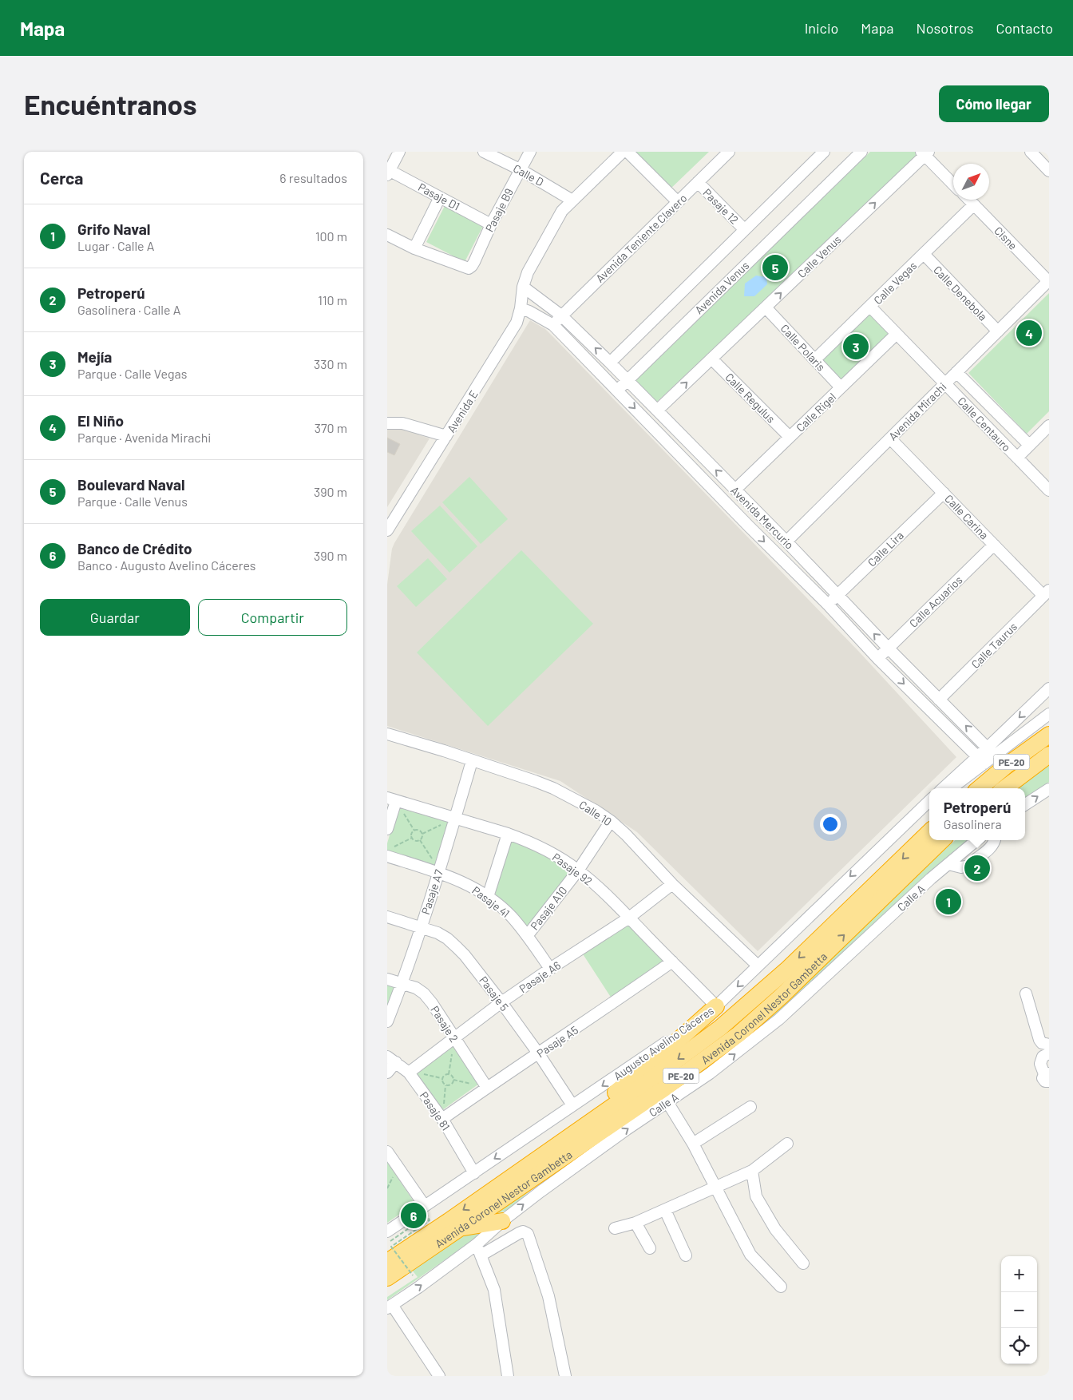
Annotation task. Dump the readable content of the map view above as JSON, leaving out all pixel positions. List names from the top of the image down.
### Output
{
  "streets": {
    "highway": ["PE-20", "Avenida Coronel Nestor Gambetta"],
    "street": [
      "Calle D",
      "Pasaje D1",
      "Pasaje 12",
      "Pasaje B9",
      "Avenida Teniente Clavero",
      "Cisne",
      "Calle Venus",
      "Calle Vegas",
      "Avenida Venus",
      "Calle Denebola",
      "Calle Polaris",
      "Calle Regulus",
      "Avenida E",
      "Avenida Mirachi",
      "Calle Rigel",
      "Calle Centauro",
      "Calle Carina",
      "Avenida Mercurio",
      "Calle Lira",
      "Calle Acuarios",
      "Calle Taurus",
      "Calle 10",
      "Pasaje 92",
      "Pasaje A7",
      "Calle A",
      "Pasaje 41",
      "Pasaje A10",
      "Pasaje A6",
      "Pasaje 5",
      "Pasaje 2",
      "Pasaje A5",
      "Augusto Avelino Cáceres",
      "Pasaje 81"
    ]
  },
  "crossings": [
    ["Calle D", "Pasaje B9"],
    ["Calle D", "Avenida E"],
    ["Pasaje D1", "Pasaje B9"],
    ["Pasaje 12", "Avenida Teniente Clavero"],
    ["Avenida Teniente Clavero", "Avenida Mercurio"],
    ["Cisne", "Calle Vegas"],
    ["Cisne", "Avenida Mirachi"],
    ["Calle Venus", "Calle Polaris"],
    ["Calle Venus", "Calle Regulus"],
    ["Calle Venus", "Avenida Mercurio"],
    ["Calle Vegas", "Calle Denebola"],
    ["Calle Vegas", "Calle Polaris"],
    ["Calle Vegas", "Calle Centauro"],
    ["Avenida Venus", "Avenida Mercurio"],
    ["Calle Denebola", "Avenida Mirachi"],
    ["Calle Polaris", "Calle Rigel"],
    ["Calle Regulus", "Calle Rigel"],
    ["Avenida E", "Avenida Mercurio"],
    ["Avenida Mirachi", "Calle Centauro"],
    ["Avenida Mirachi", "Calle Carina"],
    ["Avenida Mirachi", "Avenida Mercurio"],
    ["Calle Rigel", "Calle Centauro"],
    ["Calle Rigel", "Avenida Mercurio"],
    ["Calle Carina", "Calle Lira"],
    ["Calle Carina", "Calle Acuarios"],
    ["Calle Carina", "Calle Taurus"],
    ["Avenida Mercurio", "Calle Lira"],
    ["Avenida Mercurio", "Calle Acuarios"],
    ["Avenida Mercurio", "Calle Taurus"],
    ["Calle 10", "Pasaje A7"],
    ["Calle 10", "Pasaje A10"],
    ["Calle 10", "Pasaje A6"],
    ["Calle 10", "Augusto Avelino Cáceres"],
    ["Pasaje 92", "Pasaje A7"],
    ["Pasaje 92", "Pasaje A10"],
    ["Pasaje 92", "Pasaje A6"],
    ["Pasaje 92", "Pasaje A5"],
    ["Pasaje 92", "Augusto Avelino Cáceres"],
    ["Pasaje A7", "Pasaje 41"],
    ["Pasaje A7", "Pasaje 5"],
    ["Pasaje A7", "Pasaje 2"],
    ["Pasaje 41", "Pasaje A10"],
    ["Pasaje 41", "Pasaje A6"],
    ["Pasaje A6", "Pasaje 5"],
    ["Pasaje A6", "Pasaje 2"],
    ["Pasaje A6", "Pasaje 81"],
    ["Pasaje 5", "Pasaje A5"],
    ["Pasaje 5", "Augusto Avelino Cáceres"],
    ["Pasaje 2", "Pasaje A5"],
    ["Pasaje A5", "Pasaje 81"],
    ["Augusto Avelino Cáceres", "Pasaje 81"]
  ],
  "one_way": ["Calle A", "Augusto Avelino Cáceres"],
  "north": "top right",
  "page": {
    "header": "Mapa",
    "nav": [
      "Inicio",
      "Mapa",
      "Nosotros",
      "Contacto"
    ],
    "buttons": [
      "Cómo llegar",
      ["Guardar", "Compartir"]
    ],
    "title": "Encuéntranos",
    "heading": ["Cerca", "6 resultados"],
    "list": [
      {
        "mark": "1",
        "name": "Grifo Naval",
        "note": "Lugar · Calle A",
        "value": "100 m"
      },
      {
        "mark": "2",
        "name": "Petroperú",
        "note": "Gasolinera · Calle A",
        "value": "110 m"
      },
      {
        "mark": "3",
        "name": "Mejía",
        "note": "Parque · Calle Vegas",
        "value": "330 m"
      },
      {
        "mark": "4",
        "name": "El Niño",
        "note": "Parque · Avenida Mirachi",
        "value": "370 m"
      },
      {
        "mark": "5",
        "name": "Boulevard Naval",
        "note": "Parque · Calle Venus",
        "value": "390 m"
      },
      {
        "mark": "6",
        "name": "Banco de Crédito",
        "note": "Banco · Augusto Avelino Cáceres",
        "value": "390 m"
      }
    ],
    "pins": [
      "5",
      "4",
      "3",
      "2",
      "1",
      "6"
    ],
    "popup": ["Petroperú", "Gasolinera"],
    "map_buttons": ["+", "−"]
  }
}
